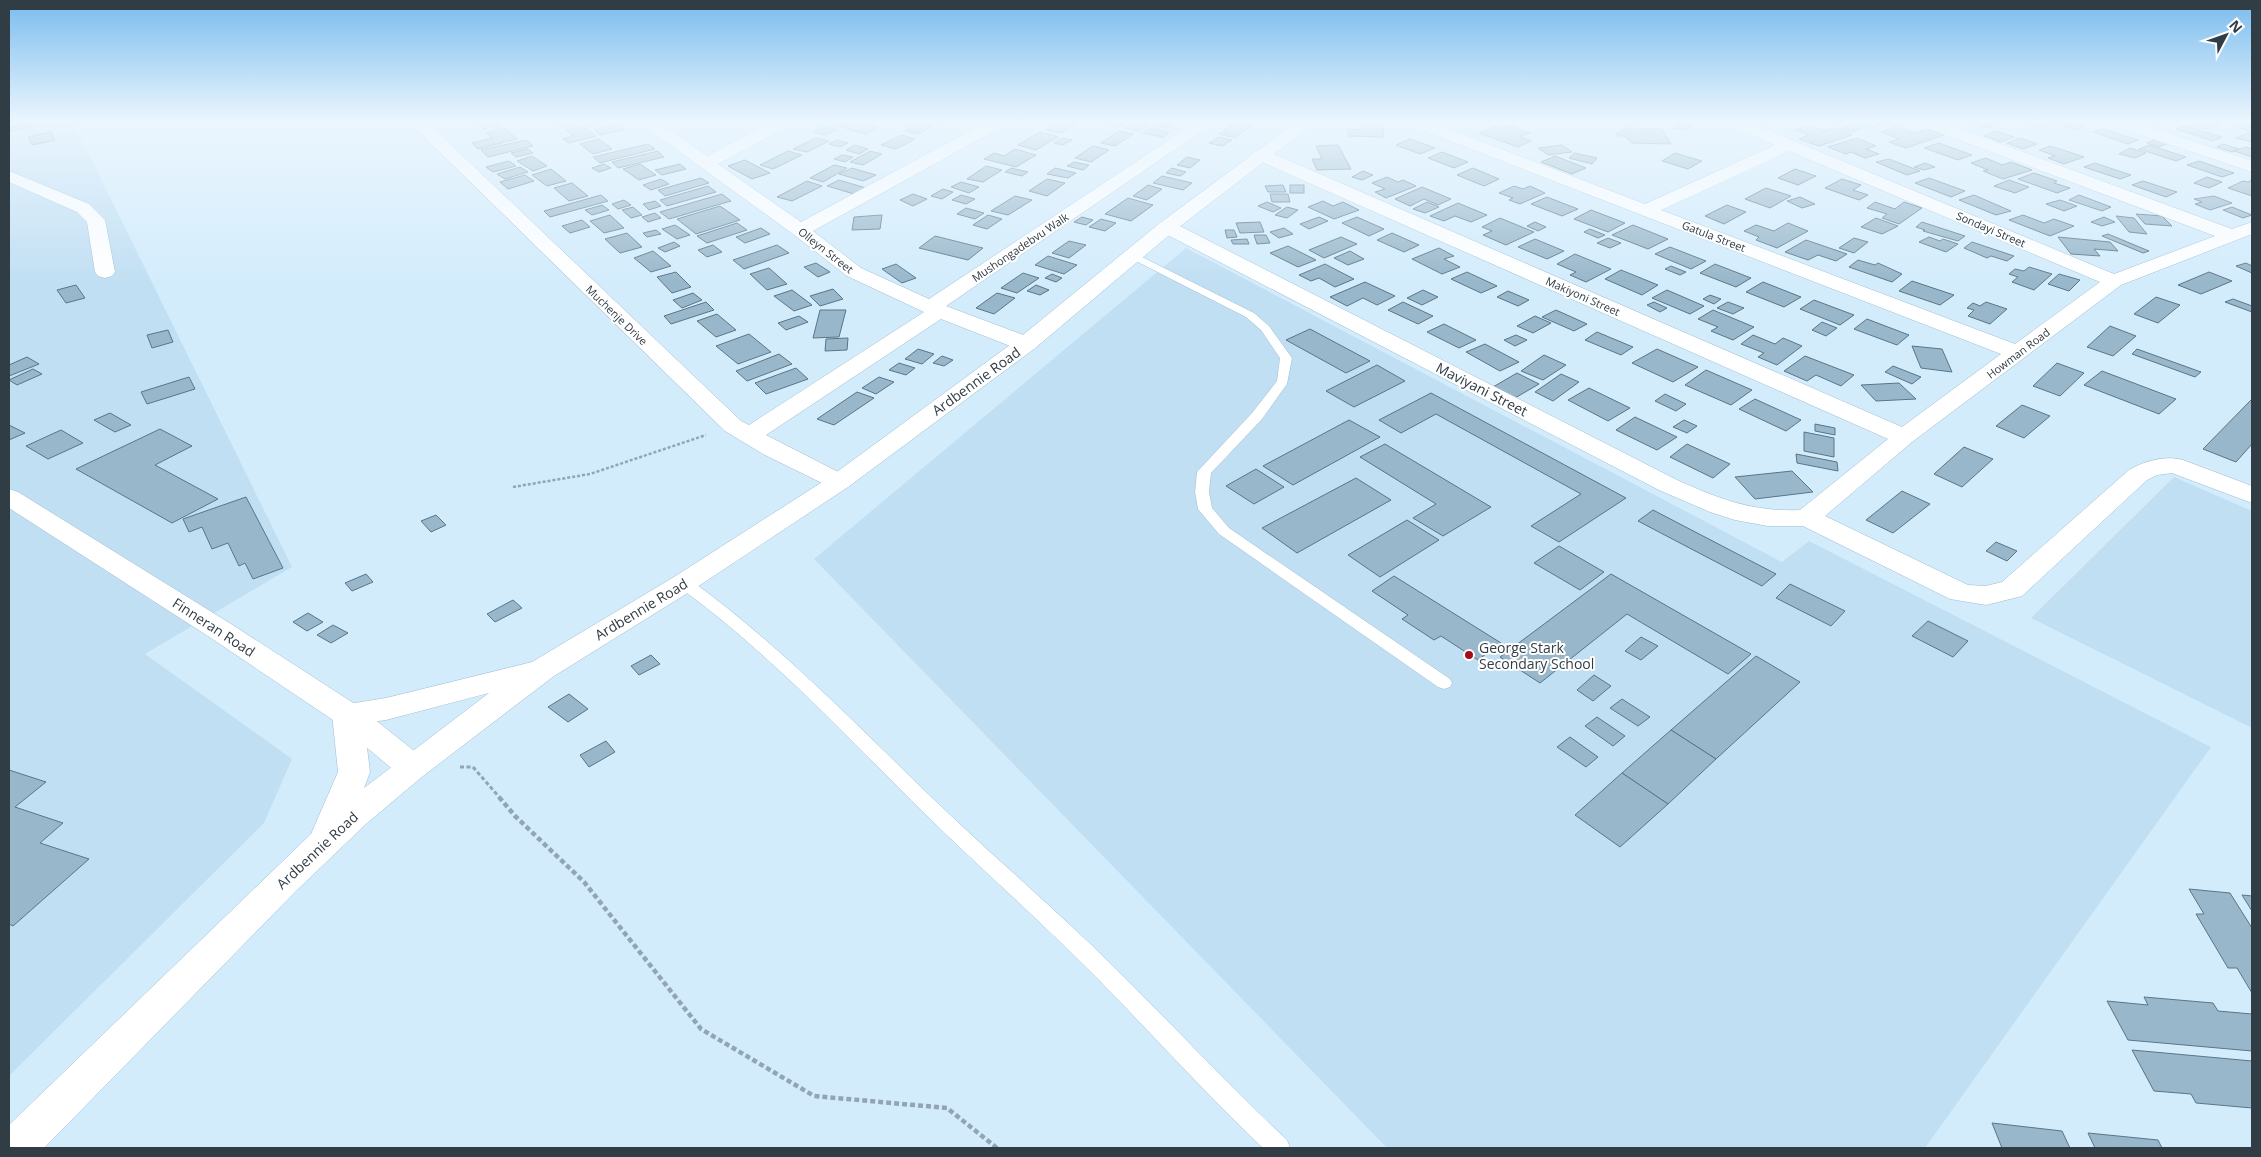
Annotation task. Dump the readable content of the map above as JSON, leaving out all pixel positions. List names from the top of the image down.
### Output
{
  "streets": {
    "street": [
      "Sondayi Street",
      "Gatula Street",
      "Mushongadebvu Walk",
      "Olleyn Street",
      "Makiyoni Street",
      "Muchenje Drive",
      "Howman Road",
      "Ardbennie Road",
      "Maviyani Street",
      "Finneran Road"
    ]
  },
  "crossings": [
    ["Sondayi Street", "Howman Road"],
    ["Gatula Street", "Howman Road"],
    ["Mushongadebvu Walk", "Olleyn Street"],
    ["Mushongadebvu Walk", "Muchenje Drive"],
    ["Olleyn Street", "Ardbennie Road"],
    ["Makiyoni Street", "Howman Road"],
    ["Muchenje Drive", "Ardbennie Road"],
    ["Howman Road", "Maviyani Street"],
    ["Ardbennie Road", "Maviyani Street"],
    ["Ardbennie Road", "Finneran Road"]
  ],
  "places": ["George Stark Secondary School"],
  "north": "top right"
}
